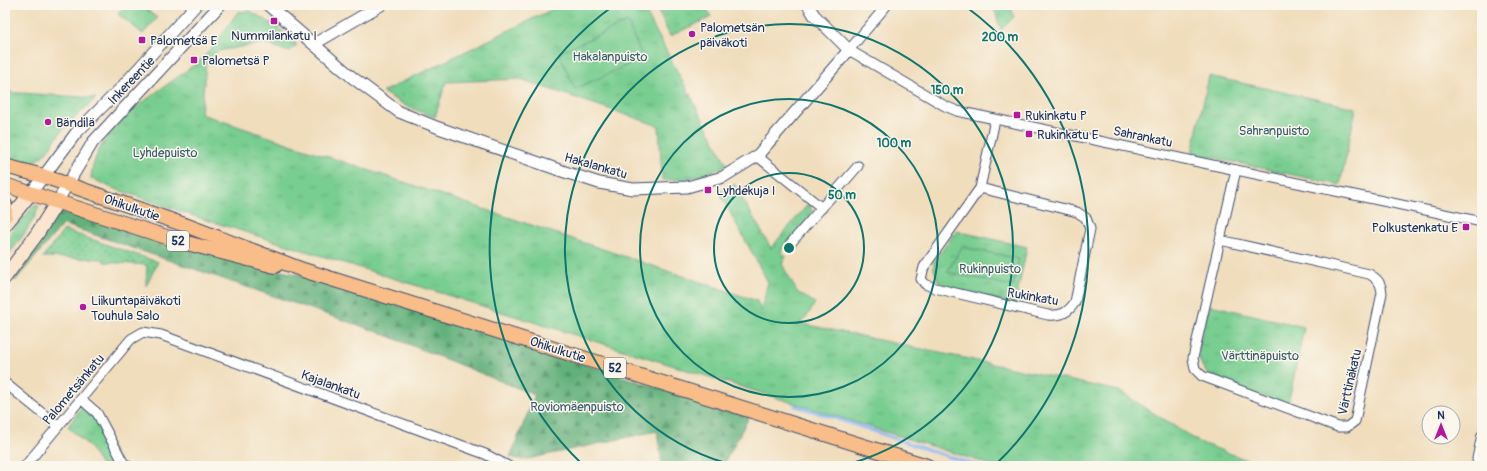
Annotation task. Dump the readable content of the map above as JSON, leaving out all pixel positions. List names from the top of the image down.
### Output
{
  "streets": {
    "main road": ["Ohikulkutie", "52"],
    "street": [
      "Inkereentie",
      "Sahrankatu",
      "Hakalankatu",
      "Rukinkatu",
      "Värttinäkatu",
      "Kajalankatu",
      "Palometsänkatu"
    ]
  },
  "crossings": [
    ["Inkereentie", "Ohikulkutie"],
    ["Sahrankatu", "Hakalankatu"],
    ["Sahrankatu", "Rukinkatu"],
    ["Sahrankatu", "Värttinäkatu"],
    ["Kajalankatu", "Palometsänkatu"]
  ],
  "parks": [
    "Hakalanpuisto",
    "Sahranpuisto",
    "Lyhdepuisto",
    "Rukinpuisto",
    "Värttinäpuisto",
    "Roviomäenpuisto"
  ],
  "places": {
    "transit": [
      "Nummilankatu I",
      "Palometsä E",
      "Palometsä P",
      "Rukinkatu P",
      "Rukinkatu E",
      "Lyhdekuja I",
      "Polkustenkatu E"
    ],
    "other": ["Palometsän päiväkoti", "Bändilä", "Liikuntapäiväkoti Touhula Salo"]
  },
  "north": "top",
  "rings": [
    "200 m",
    "150 m",
    "100 m",
    "50 m"
  ]
}
